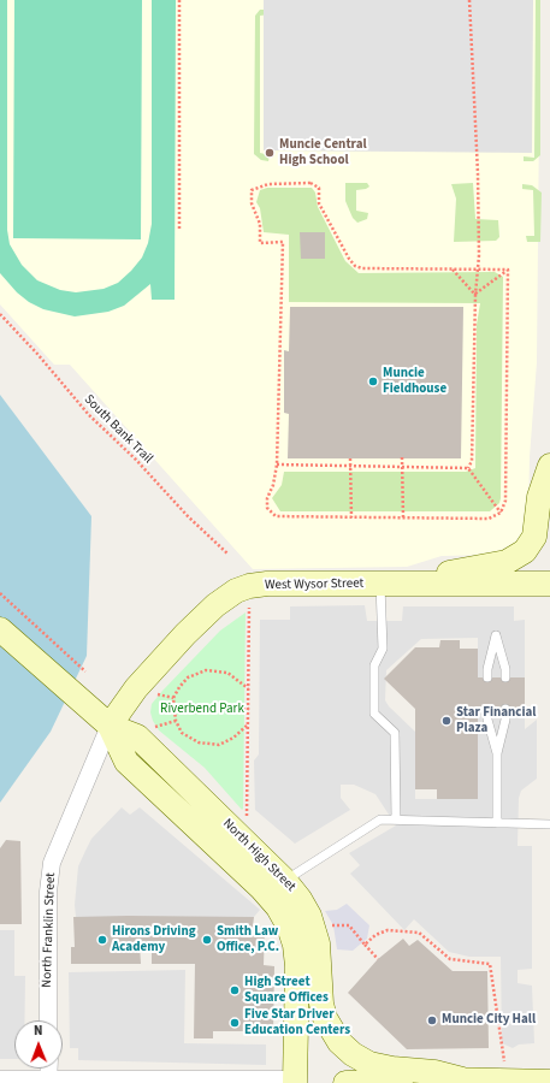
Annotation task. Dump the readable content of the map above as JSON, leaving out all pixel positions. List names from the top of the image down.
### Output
{
  "streets": {
    "main road": ["West Wysor Street", "North High Street"],
    "street": ["North Franklin Street"],
    "path": ["South Bank Trail"]
  },
  "crossings": [
    ["West Wysor Street", "North High Street"],
    ["West Wysor Street", "North Franklin Street"],
    ["North High Street", "North Franklin Street"]
  ],
  "parks": ["Riverbend Park"],
  "places": [
    "Muncie Central High School",
    "Muncie Fieldhouse",
    "Star Financial Plaza",
    "Hirons Driving Academy",
    "Smith Law Office, P.C.",
    "High Street Square Offices",
    "Muncie City Hall",
    "Five Star Driver Education Centers"
  ],
  "north": "top"
}
